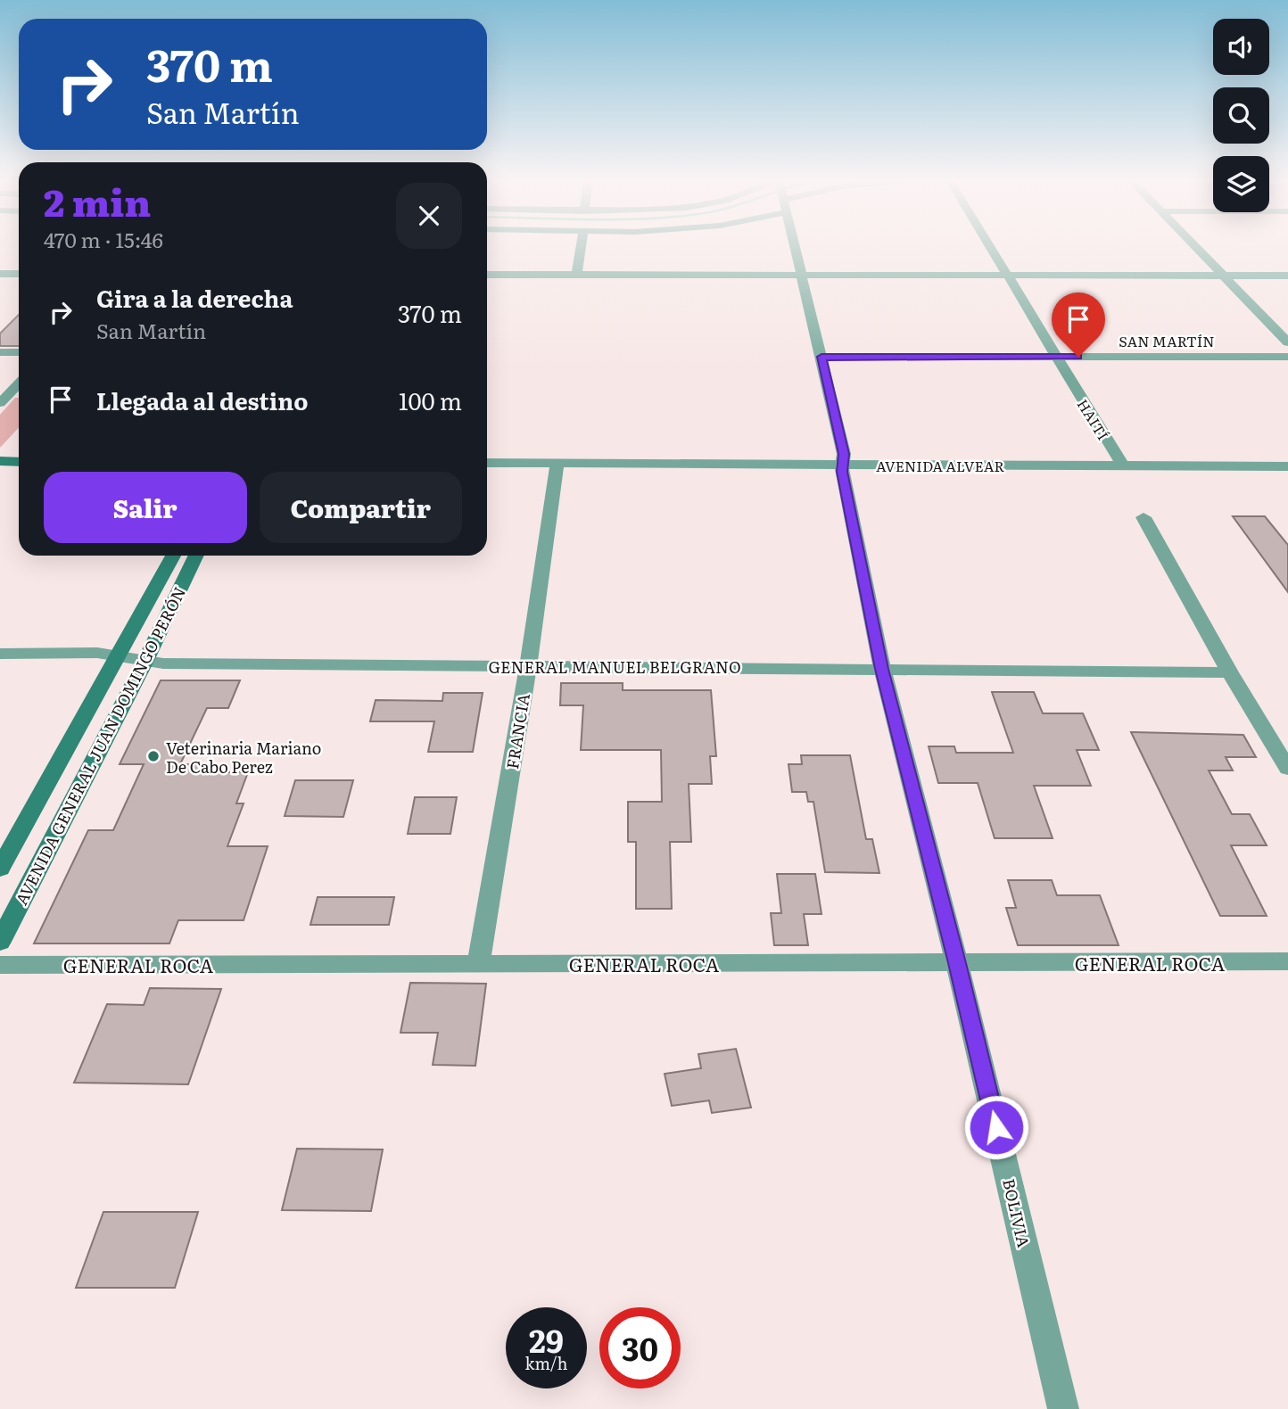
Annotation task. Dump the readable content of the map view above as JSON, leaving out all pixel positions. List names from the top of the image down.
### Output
{
  "streets": {
    "main road": ["AVENIDA GENERAL JUAN DOMINGO PERÓN"],
    "street": [
      "SAN MARTÍN",
      "HAITÍ",
      "AVENIDA ALVEAR",
      "GENERAL MANUEL BELGRANO",
      "FRANCIA",
      "GENERAL ROCA",
      "BOLIVIA"
    ]
  },
  "crossings": [
    ["SAN MARTÍN", "HAITÍ"],
    ["SAN MARTÍN", "BOLIVIA"],
    ["HAITÍ", "AVENIDA ALVEAR"],
    ["AVENIDA ALVEAR", "FRANCIA"],
    ["AVENIDA ALVEAR", "BOLIVIA"],
    ["GENERAL MANUEL BELGRANO", "FRANCIA"],
    ["GENERAL MANUEL BELGRANO", "AVENIDA GENERAL JUAN DOMINGO PERÓN"],
    ["GENERAL MANUEL BELGRANO", "BOLIVIA"],
    ["FRANCIA", "GENERAL ROCA"],
    ["GENERAL ROCA", "BOLIVIA"]
  ],
  "places": ["Veterinaria Mariano De Cabo Perez"],
  "page": {
    "turn": ["370 m", "San Martín"],
    "heading": ["2 min", "470 m · 15:46"],
    "list": [
      {
        "name": "Gira a la derecha",
        "note": "San Martín",
        "value": "370 m"
      },
      {
        "name": "Llegada al destino",
        "value": "100 m"
      }
    ],
    "buttons": ["Salir", "Compartir"],
    "speed": "29 km/h",
    "limit": "30"
  }
}
